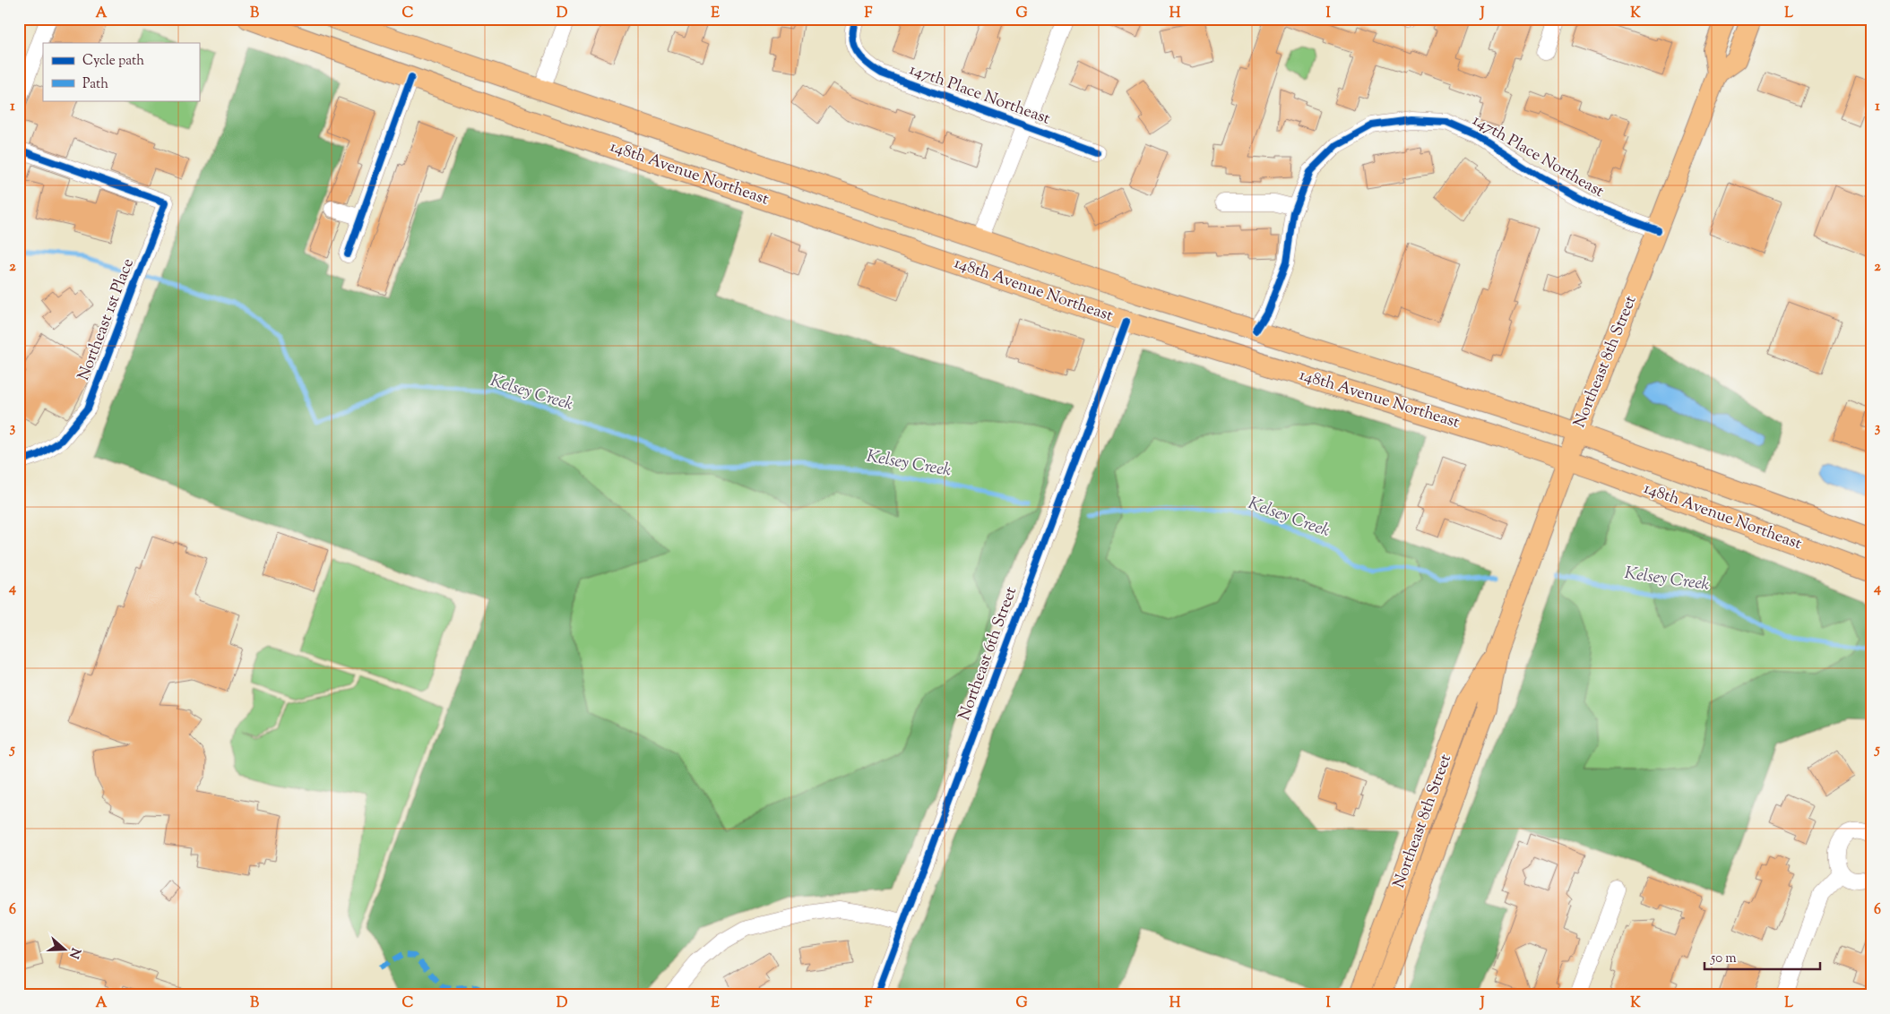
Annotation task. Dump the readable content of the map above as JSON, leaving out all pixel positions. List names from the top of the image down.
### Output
{
  "streets": {
    "main road": ["148th Avenue Northeast", "Northeast 8th Street"],
    "street": ["147th Place Northeast", "Northeast 1st Place", "Northeast 6th Street"]
  },
  "crossings": [
    ["147th Place Northeast", "Northeast 8th Street"],
    ["148th Avenue Northeast", "Northeast 8th Street"],
    ["148th Avenue Northeast", "Northeast 6th Street"]
  ],
  "water": ["Kelsey Creek"],
  "legend": ["Cycle path", "Path"],
  "scale_bar": "50 m",
  "north": "right",
  "grid": {
    "columns": [
      "A",
      "B",
      "C",
      "D",
      "E",
      "F",
      "G",
      "H",
      "I",
      "J",
      "K",
      "L"
    ],
    "rows": [
      "1",
      "2",
      "3",
      "4",
      "5",
      "6"
    ]
  }
}
